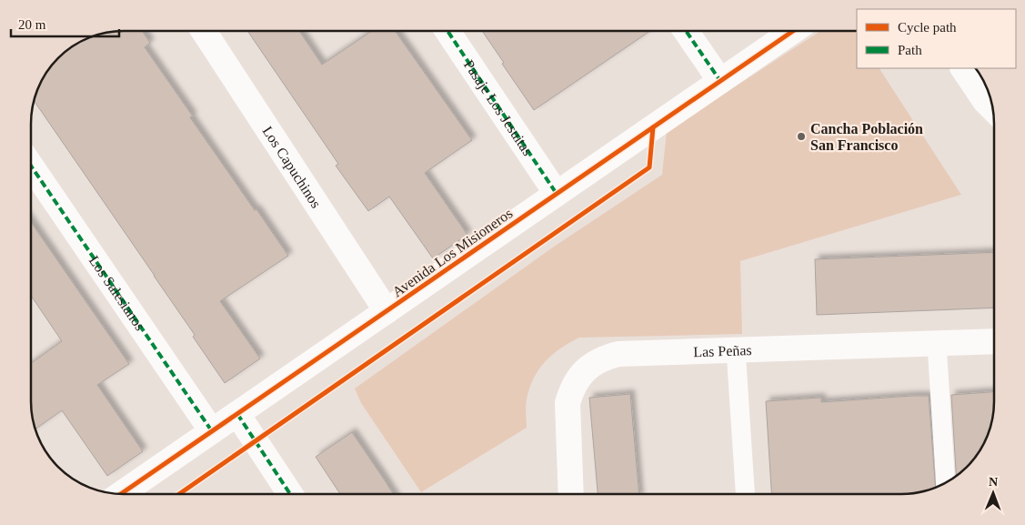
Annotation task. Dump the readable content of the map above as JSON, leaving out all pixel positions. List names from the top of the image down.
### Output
{
  "streets": {
    "street": [
      "Pasaje Los Jesuitas",
      "Los Capuchinos",
      "Avenida Los Misioneros",
      "Los Salesianos",
      "Las Peñas"
    ]
  },
  "crossings": [
    ["Pasaje Los Jesuitas", "Avenida Los Misioneros"],
    ["Los Capuchinos", "Avenida Los Misioneros"],
    ["Avenida Los Misioneros", "Los Salesianos"]
  ],
  "places": ["Cancha Población San Francisco"],
  "legend": ["Cycle path", "Path"],
  "scale_bar": "20 m",
  "north": "top"
}
